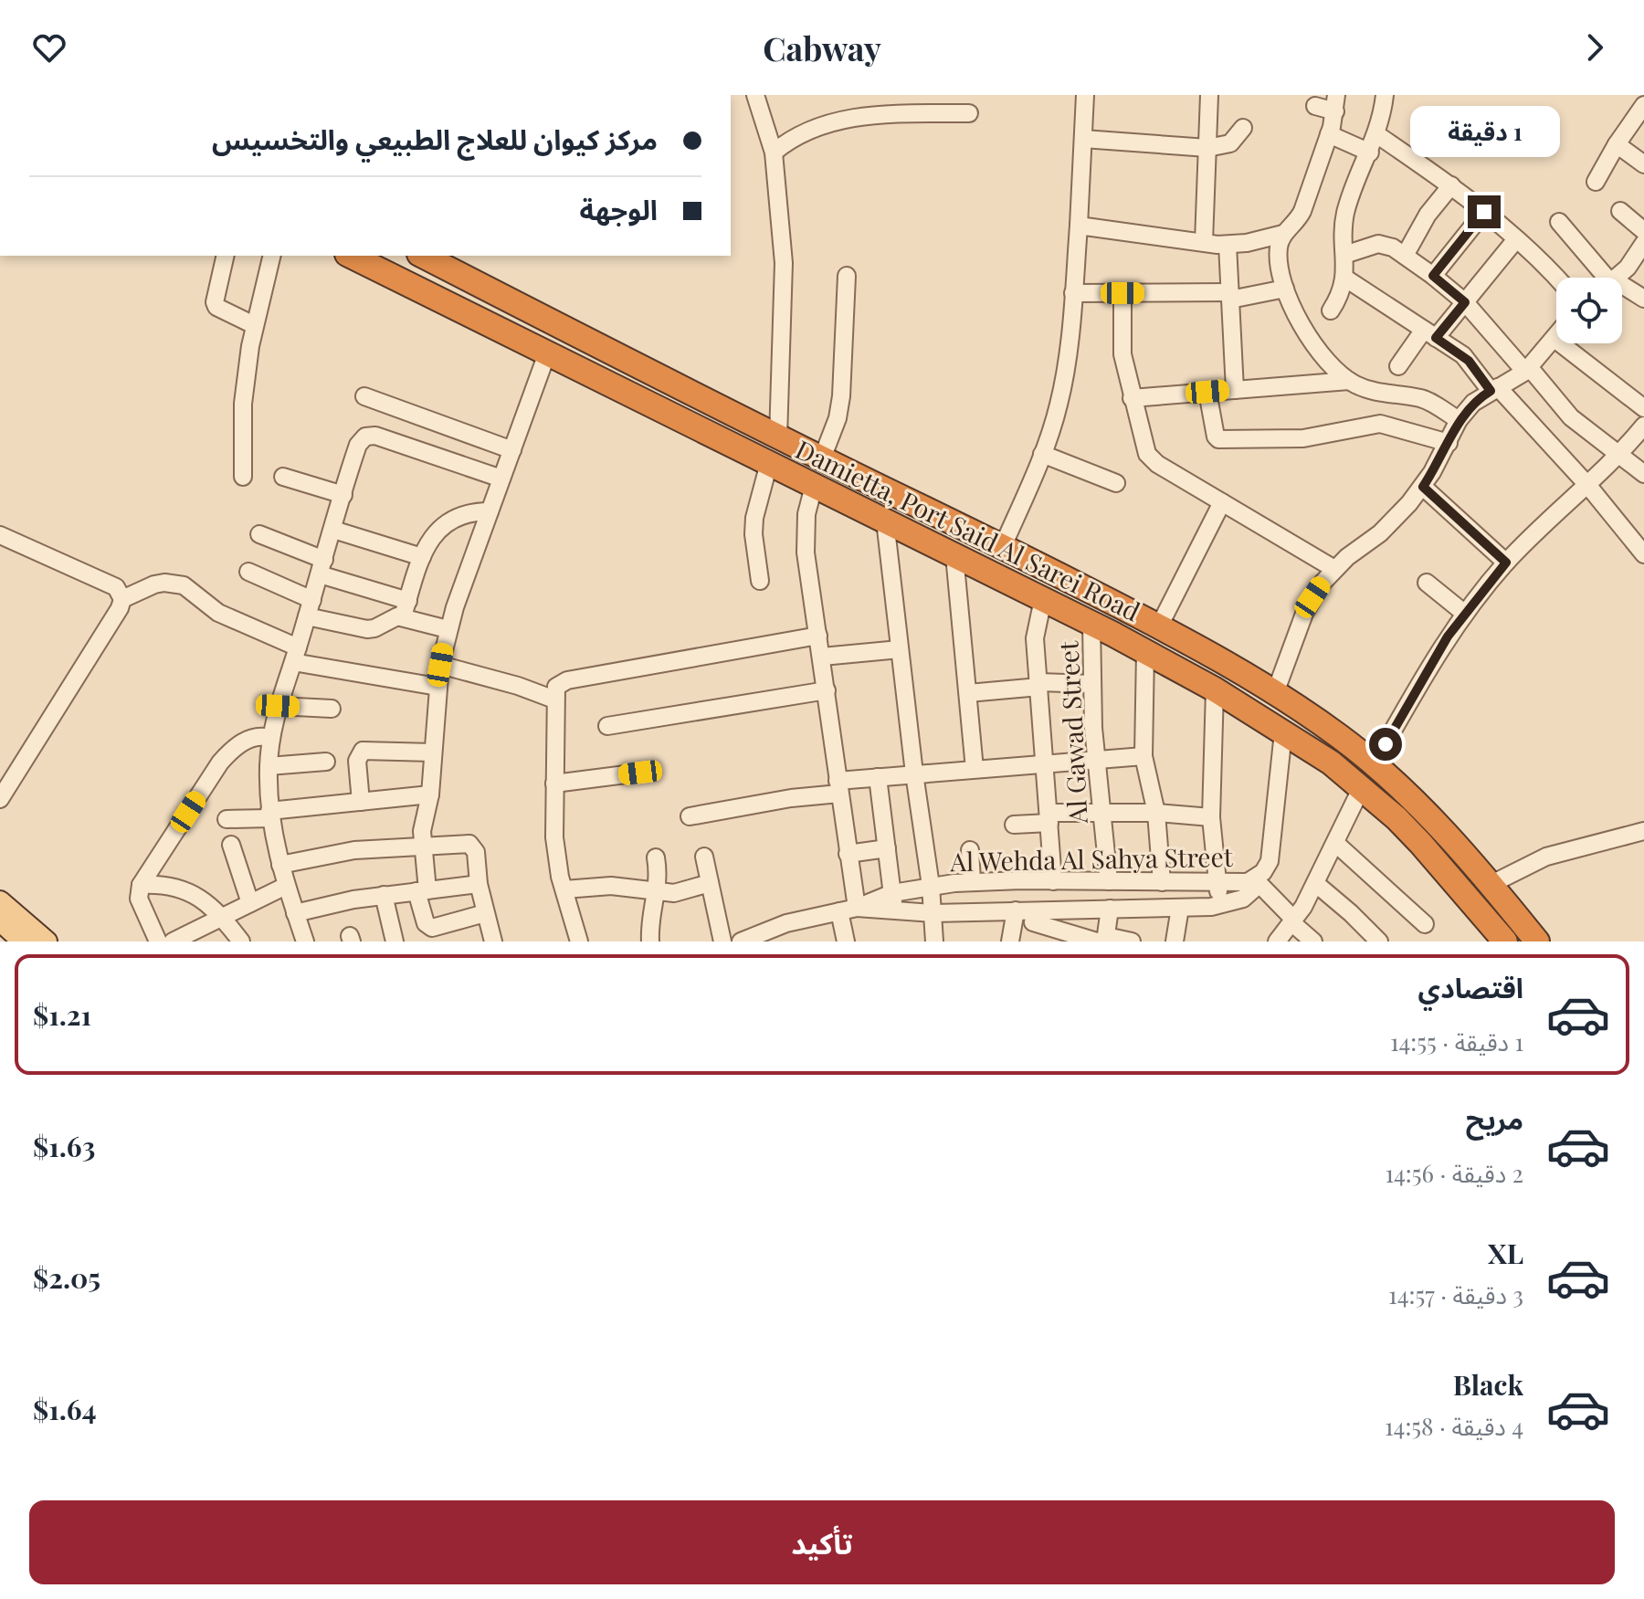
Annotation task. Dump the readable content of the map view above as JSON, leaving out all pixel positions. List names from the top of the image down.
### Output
{
  "streets": {
    "highway": ["Damietta, Port Said Al Sarei Road"],
    "street": ["Al Gawad Street", "Al Wehda Al Sahya Street"]
  },
  "crossings": [
    ["Damietta, Port Said Al Sarei Road", "Al Gawad Street"],
    ["Damietta, Port Said Al Sarei Road", "Al Wehda Al Sahya Street"],
    ["Al Gawad Street", "Al Wehda Al Sahya Street"]
  ],
  "page": {
    "header": "Cabway",
    "banner": ["مركز كيوان للعلاج الطبيعي والتخسيس", "الوجهة"],
    "bubble": "1 دقيقة",
    "list": [
      {
        "name": "اقتصادي",
        "note": "1 دقيقة · 14:55",
        "value": "$1.21"
      },
      {
        "name": "مريح",
        "note": "2 دقيقة · 14:56",
        "value": "$1.63"
      },
      {
        "name": "XL",
        "note": "3 دقيقة · 14:57",
        "value": "$2.05"
      },
      {
        "name": "Black",
        "note": "4 دقيقة · 14:58",
        "value": "$1.64"
      }
    ],
    "buttons": "تأكيد"
  }
}
